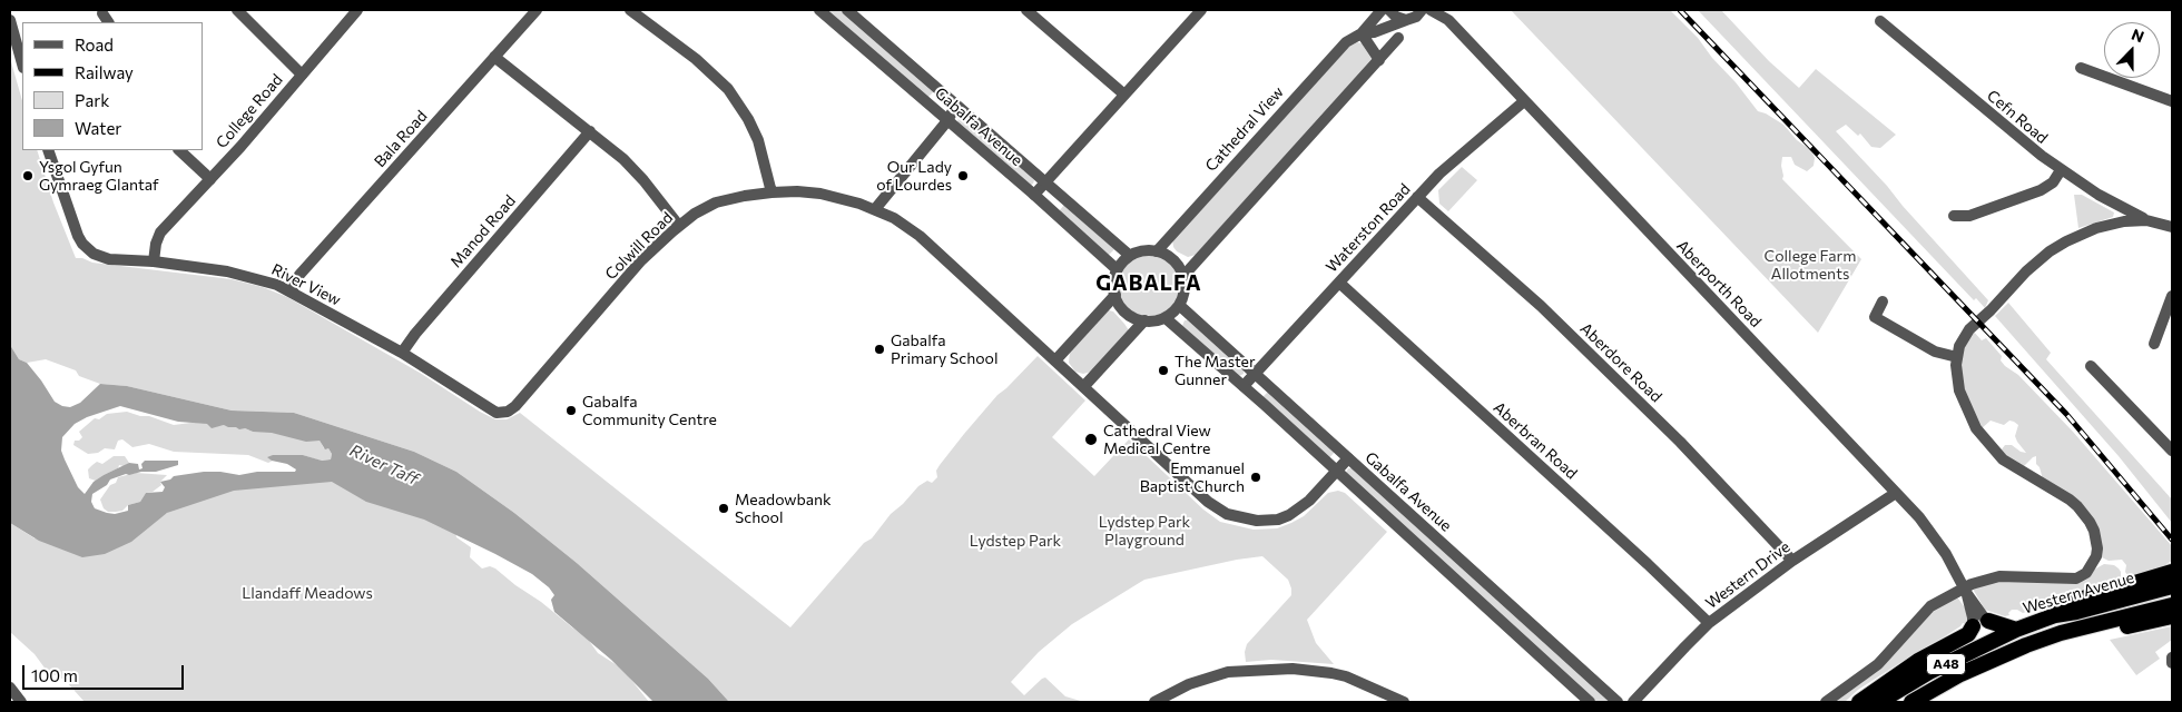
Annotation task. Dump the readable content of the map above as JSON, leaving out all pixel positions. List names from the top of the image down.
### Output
{
  "streets": {
    "highway": ["Western Avenue", "A48"],
    "street": [
      "College Road",
      "Cefn Road",
      "Gabalfa Avenue",
      "Cathedral View",
      "Bala Road",
      "Waterston Road",
      "Manod Road",
      "Colwill Road",
      "Aberporth Road",
      "River View",
      "Aberdore Road",
      "Aberbran Road",
      "Western Drive"
    ]
  },
  "crossings": [
    ["College Road", "River View"],
    ["Gabalfa Avenue", "Cathedral View"],
    ["Gabalfa Avenue", "Waterston Road"],
    ["Gabalfa Avenue", "Colwill Road"],
    ["Bala Road", "River View"],
    ["Waterston Road", "Aberporth Road"],
    ["Waterston Road", "Aberdore Road"],
    ["Waterston Road", "Aberbran Road"],
    ["Manod Road", "River View"],
    ["Colwill Road", "River View"],
    ["Aberporth Road", "Western Drive"],
    ["Aberdore Road", "Western Drive"],
    ["Aberbran Road", "Western Drive"]
  ],
  "districts": ["GABALFA"],
  "water": ["River Taff"],
  "parks": [
    "College Farm Allotments",
    "Lydstep Park Playground",
    "Lydstep Park",
    "Llandaff Meadows"
  ],
  "places": [
    "Ysgol Gyfun Gymraeg Glantaf",
    "Our Lady of Lourdes",
    "Gabalfa Primary School",
    "The Master Gunner",
    "Gabalfa Community Centre",
    "Cathedral View Medical Centre",
    "Emmanuel Baptist Church",
    "Meadowbank School"
  ],
  "legend": [
    "Road",
    "Railway",
    "Park",
    "Water"
  ],
  "scale_bar": "100 m",
  "north": "top"
}
